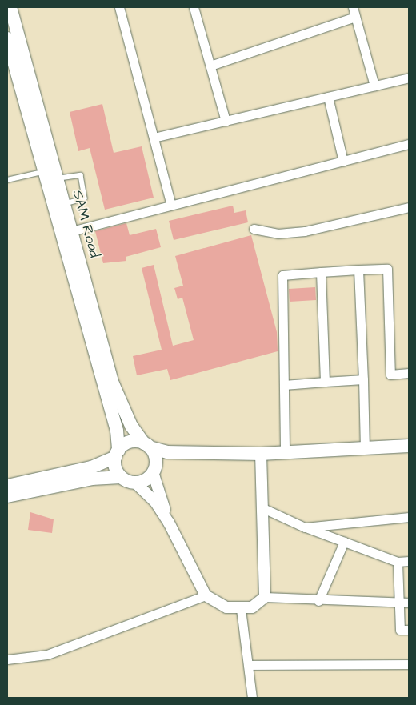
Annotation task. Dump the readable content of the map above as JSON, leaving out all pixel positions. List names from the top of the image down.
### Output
{
  "streets": {
    "main road": ["SAM Road"]
  }
}
